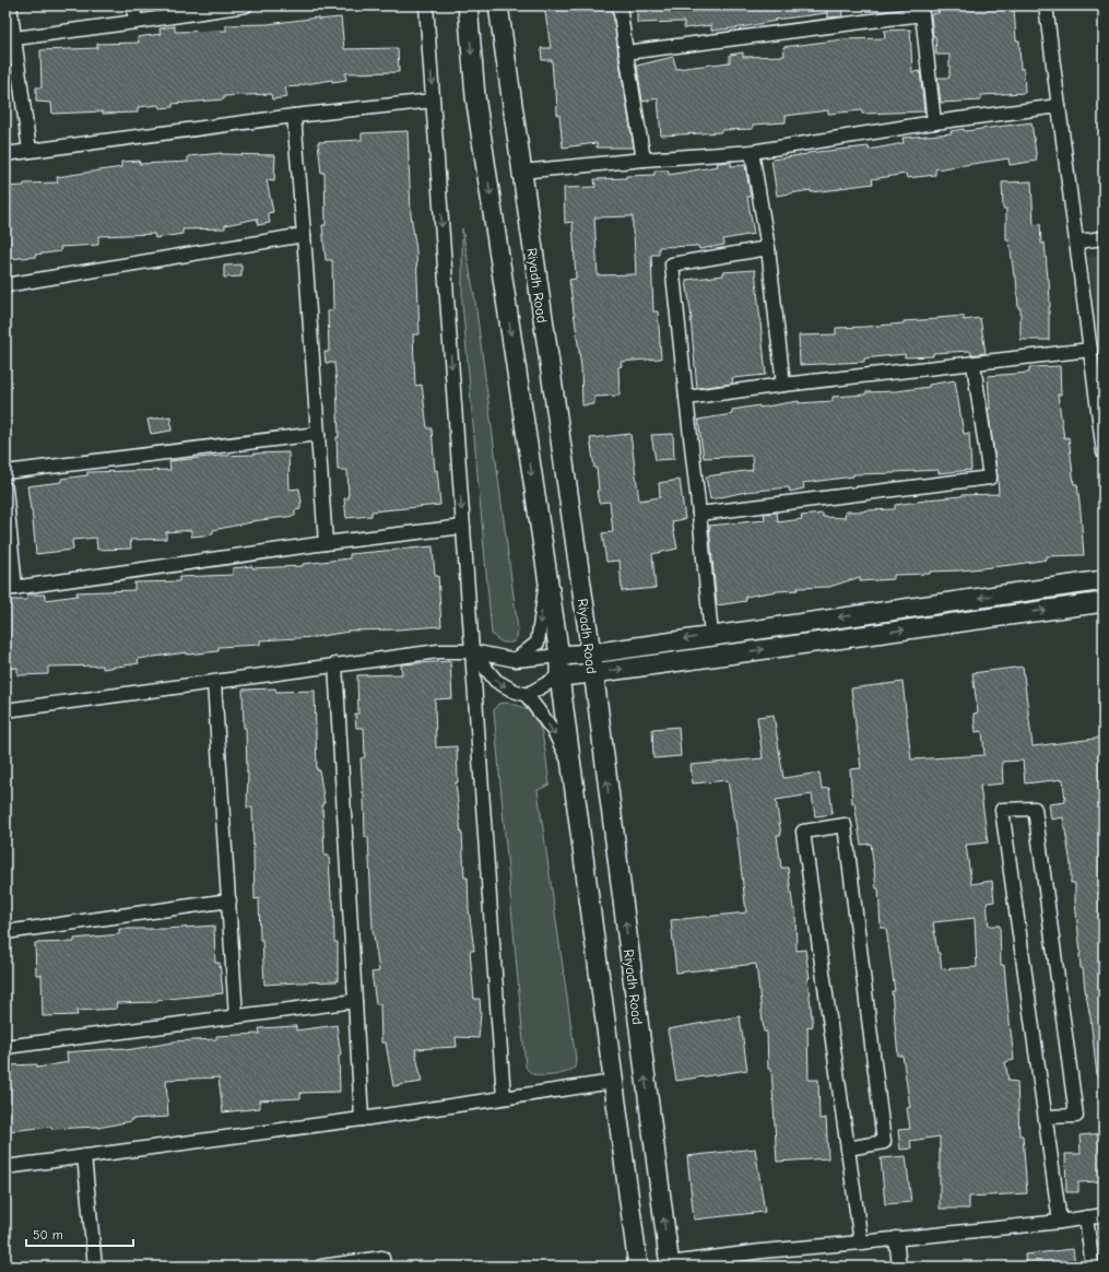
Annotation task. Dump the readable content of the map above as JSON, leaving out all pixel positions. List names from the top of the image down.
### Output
{
  "streets": {
    "street": ["Riyadh Road"]
  },
  "scale_bar": "50 m"
}
